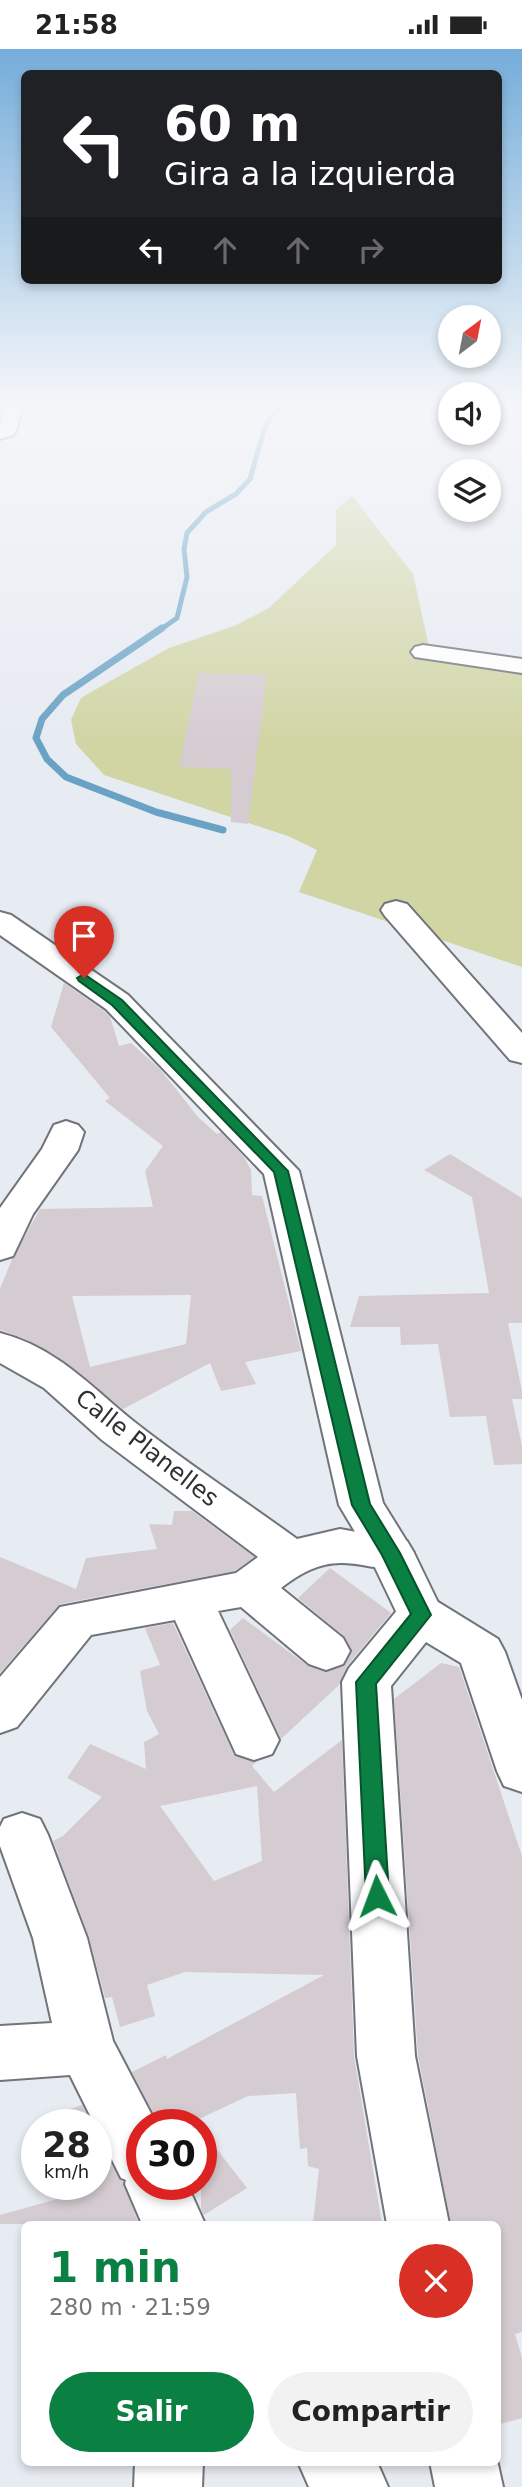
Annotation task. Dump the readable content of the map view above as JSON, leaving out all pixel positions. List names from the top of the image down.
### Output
{
  "streets": {
    "street": ["Calle Planelles"]
  },
  "north": "top right",
  "page": {
    "status": "21:58",
    "turn": ["60 m", "Gira a la izquierda"],
    "speed": "28 km/h",
    "limit": "30",
    "heading": ["1 min", "280 m · 21:59"],
    "buttons": ["Salir", "Compartir"]
  }
}
